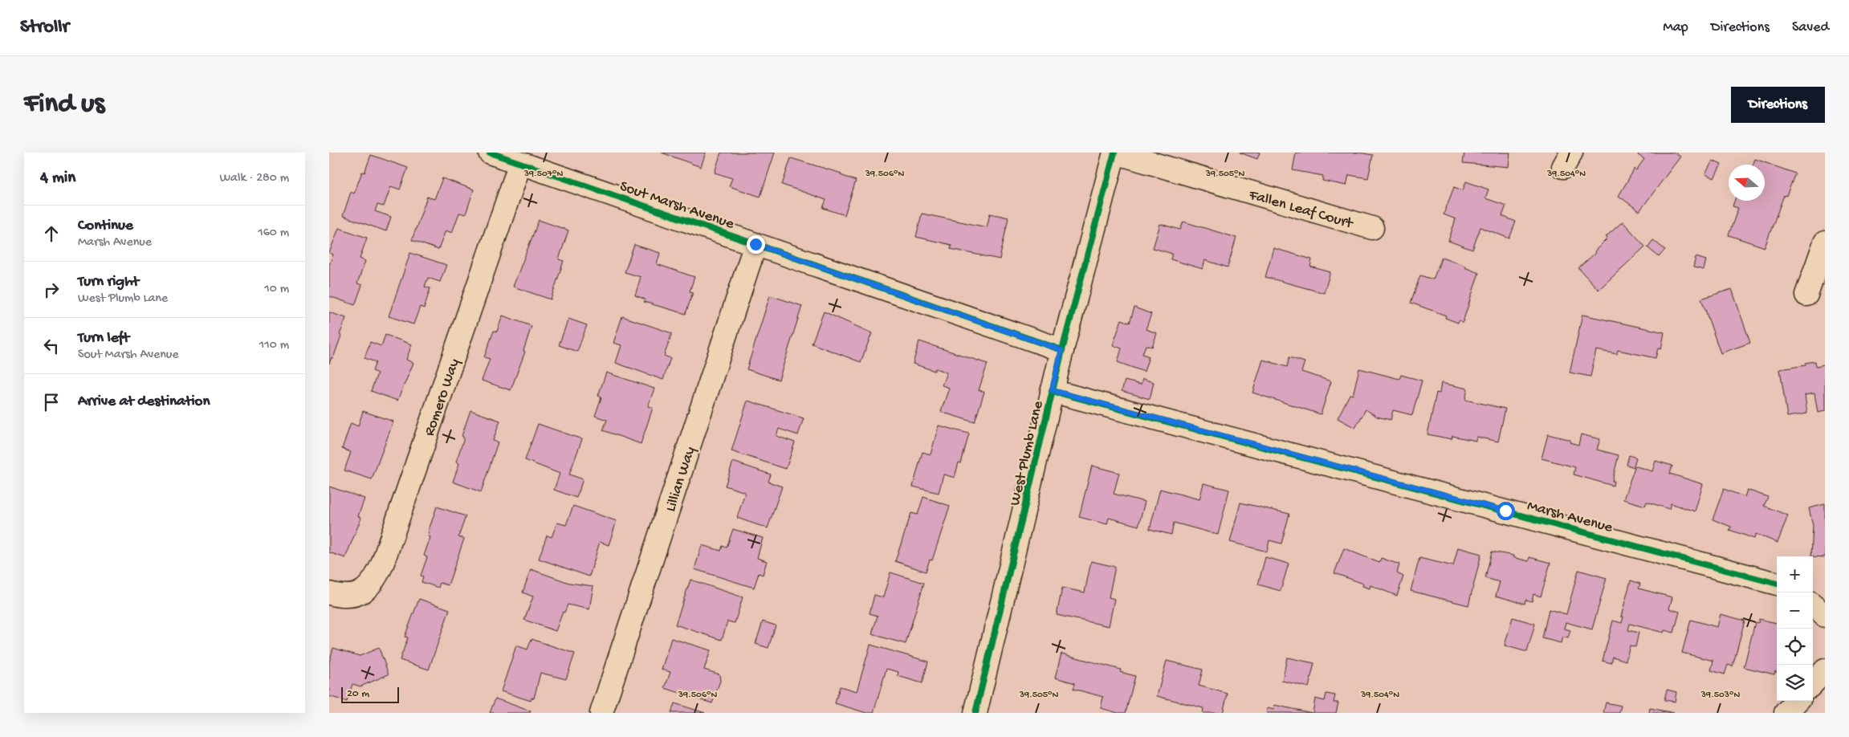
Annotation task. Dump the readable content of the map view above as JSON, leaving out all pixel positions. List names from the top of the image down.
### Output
{
  "streets": {
    "street": [
      "Sout Marsh Avenue",
      "Fallen Leaf Court",
      "Romero Way",
      "West Plumb Lane",
      "Lillian Way",
      "Marsh Avenue"
    ]
  },
  "crossings": [
    ["Sout Marsh Avenue", "Romero Way"],
    ["Sout Marsh Avenue", "West Plumb Lane"],
    ["Sout Marsh Avenue", "Lillian Way"],
    ["Fallen Leaf Court", "West Plumb Lane"],
    ["West Plumb Lane", "Marsh Avenue"]
  ],
  "scale_bar": "20 m",
  "north": "left",
  "page": {
    "header": "Strollr",
    "nav": ["Map", "Directions", "Saved"],
    "buttons": "Directions",
    "title": "Find us",
    "heading": ["4 min", "Walk · 280 m"],
    "list": [
      ["Continue", "Marsh Avenue", "160 m"],
      ["Turn right", "West Plumb Lane", "10 m"],
      ["Turn left", "Sout Marsh Avenue", "110 m"],
      "Arrive at destination"
    ],
    "map_buttons": ["+", "−"],
    "scale": "20 m"
  },
  "coordinates": [
    "39.507°N",
    "39.506°N",
    "39.505°N",
    "39.504°N",
    "39.503°N"
  ]
}
